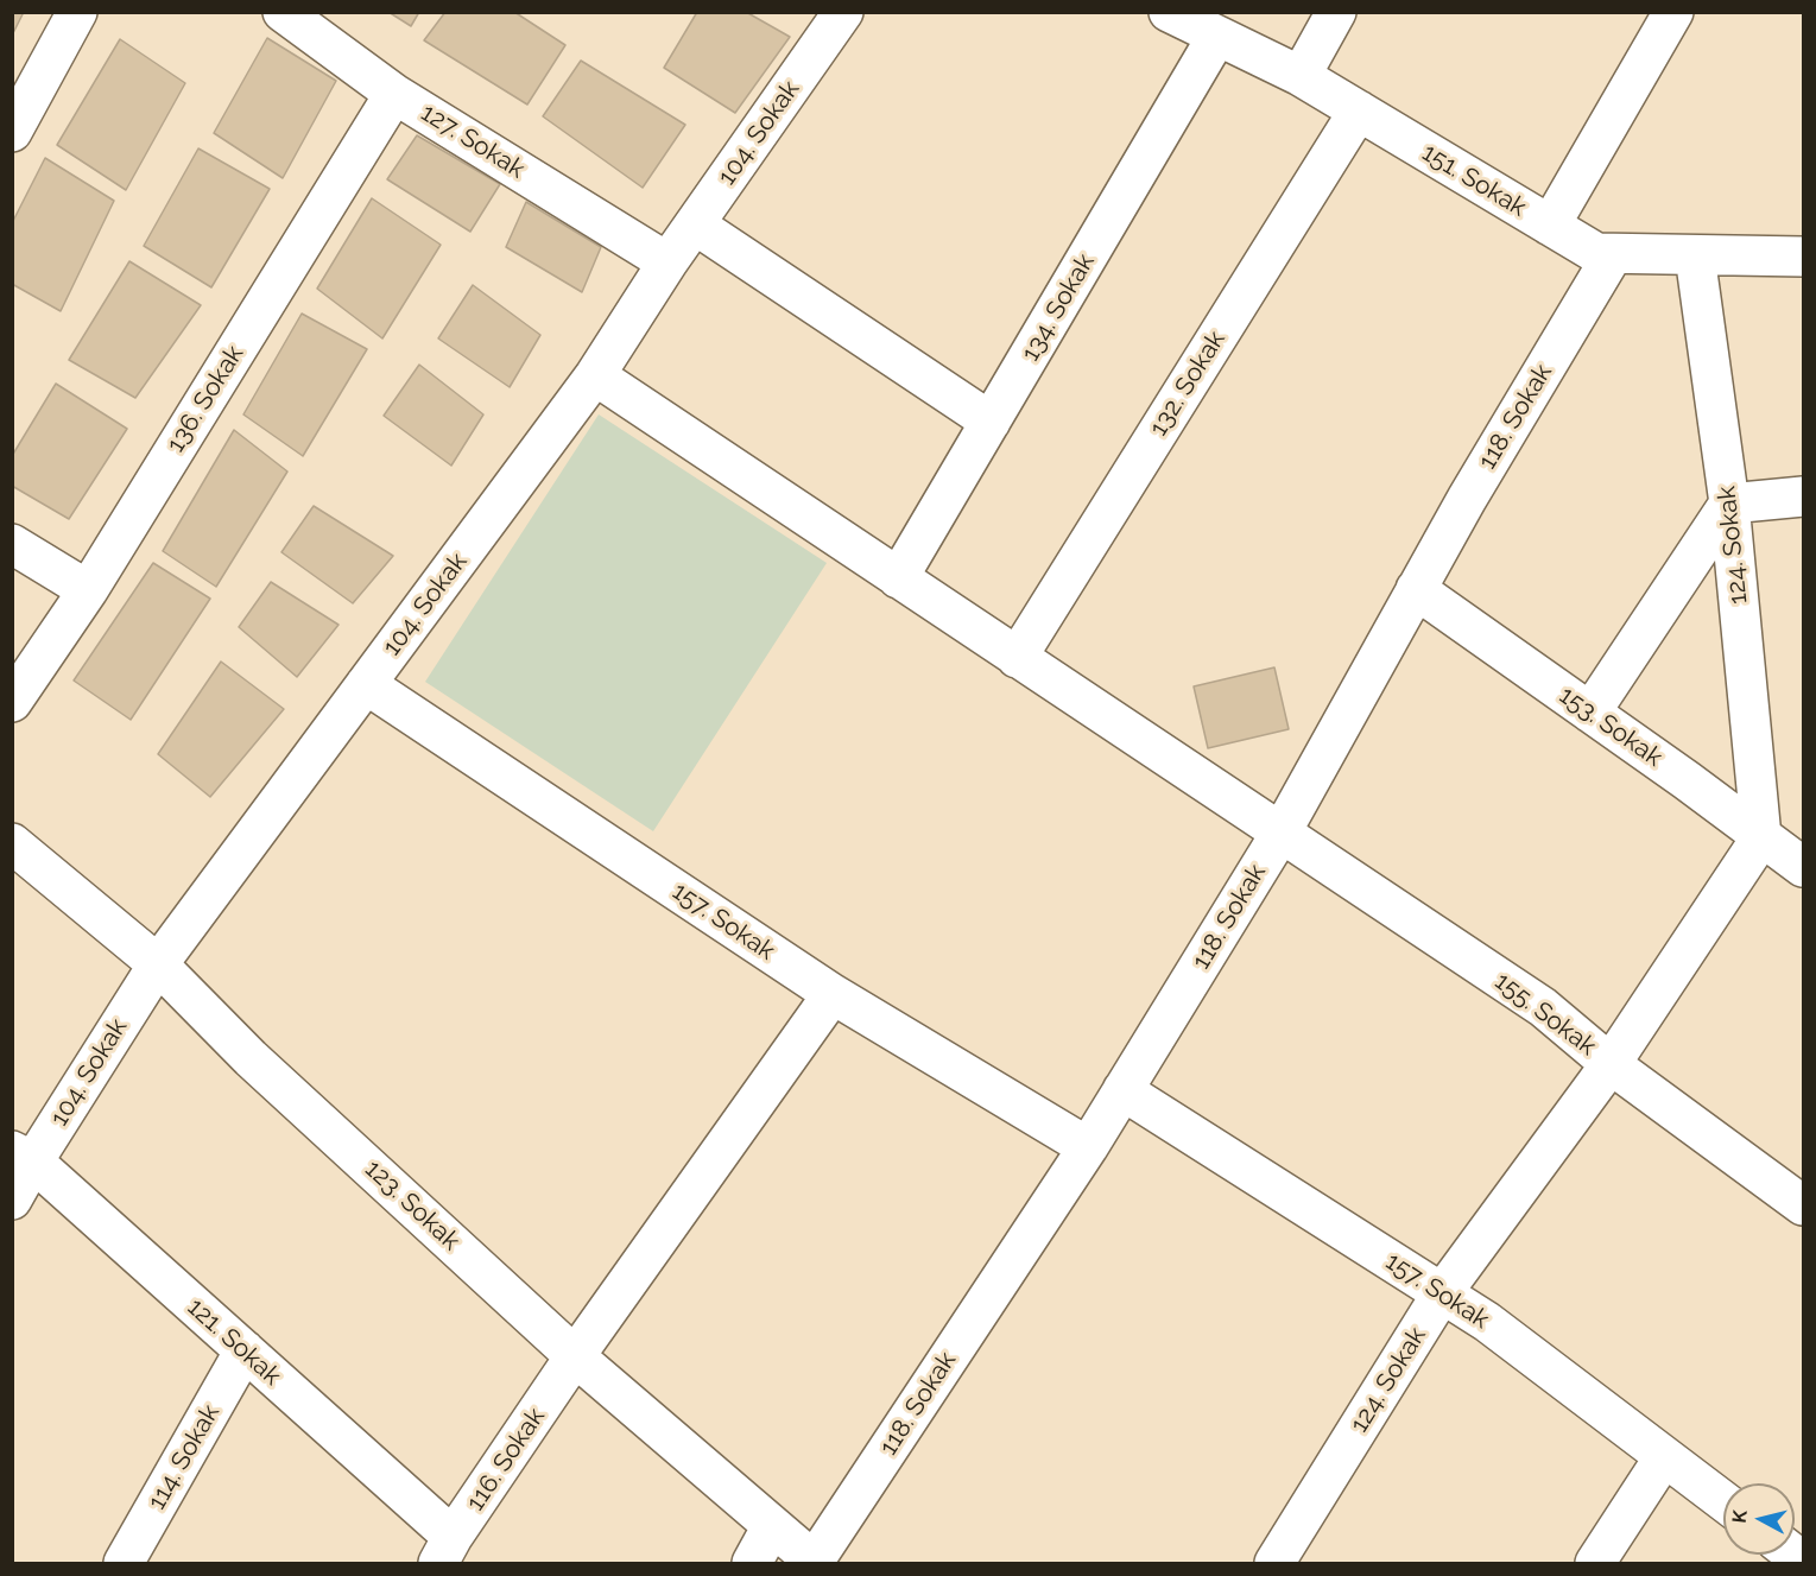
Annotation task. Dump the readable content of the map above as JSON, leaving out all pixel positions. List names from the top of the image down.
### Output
{
  "streets": {
    "street": [
      "104. Sokak",
      "127. Sokak",
      "151. Sokak",
      "134. Sokak",
      "132. Sokak",
      "136. Sokak",
      "118. Sokak",
      "124. Sokak",
      "153. Sokak",
      "157. Sokak",
      "155. Sokak",
      "123. Sokak",
      "121. Sokak",
      "114. Sokak",
      "116. Sokak"
    ]
  },
  "crossings": [
    ["104. Sokak", "127. Sokak"],
    ["104. Sokak", "157. Sokak"],
    ["104. Sokak", "155. Sokak"],
    ["104. Sokak", "123. Sokak"],
    ["104. Sokak", "121. Sokak"],
    ["127. Sokak", "136. Sokak"],
    ["151. Sokak", "134. Sokak"],
    ["151. Sokak", "132. Sokak"],
    ["151. Sokak", "118. Sokak"],
    ["151. Sokak", "124. Sokak"],
    ["134. Sokak", "155. Sokak"],
    ["132. Sokak", "155. Sokak"],
    ["118. Sokak", "153. Sokak"],
    ["118. Sokak", "157. Sokak"],
    ["118. Sokak", "155. Sokak"],
    ["118. Sokak", "123. Sokak"],
    ["124. Sokak", "153. Sokak"],
    ["124. Sokak", "157. Sokak"],
    ["124. Sokak", "155. Sokak"],
    ["157. Sokak", "116. Sokak"],
    ["123. Sokak", "116. Sokak"],
    ["121. Sokak", "114. Sokak"],
    ["121. Sokak", "116. Sokak"]
  ],
  "north": "left"
}
